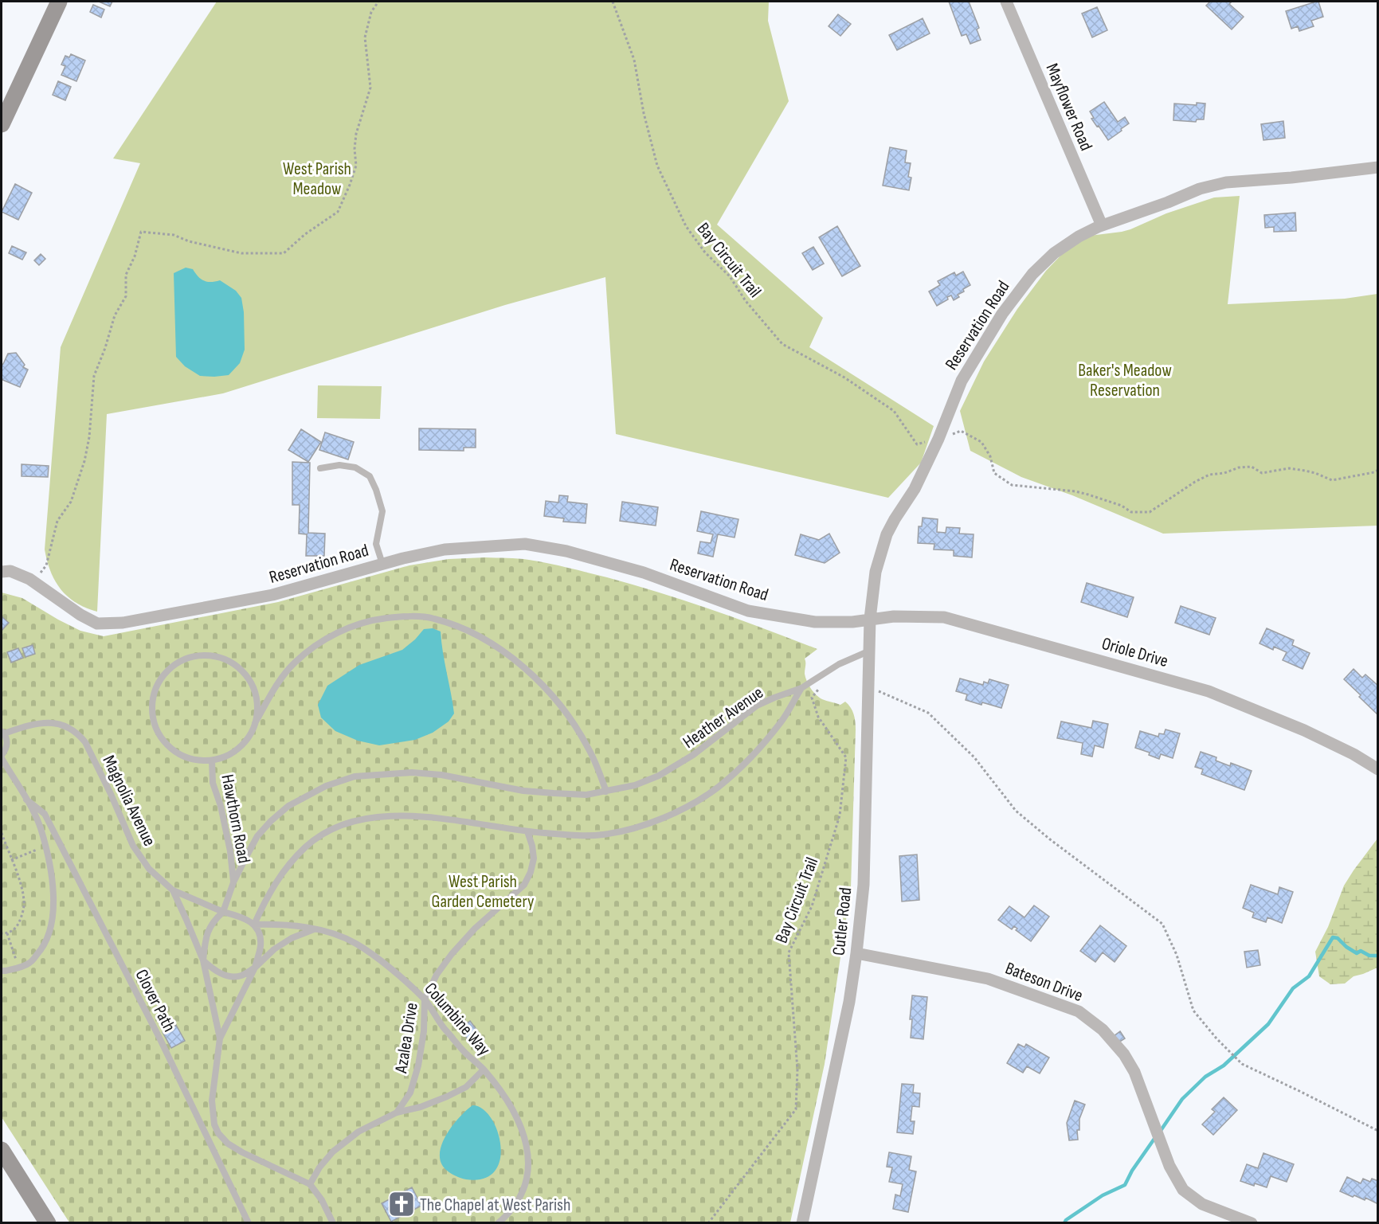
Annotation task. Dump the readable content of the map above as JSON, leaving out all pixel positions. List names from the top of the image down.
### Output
{
  "streets": {
    "street": [
      "Mayflower Road",
      "Reservation Road",
      "Oriole Drive",
      "Cutler Road",
      "Bateson Drive"
    ],
    "lane": [
      "Heather Avenue",
      "Magnolia Avenue",
      "Hawthorn Road",
      "Clover Path",
      "Columbine Way",
      "Azalea Drive"
    ],
    "path": ["Bay Circuit Trail"]
  },
  "crossings": [
    ["Mayflower Road", "Reservation Road"],
    ["Bay Circuit Trail", "Reservation Road"],
    ["Reservation Road", "Oriole Drive"],
    ["Reservation Road", "Cutler Road"],
    ["Oriole Drive", "Cutler Road"],
    ["Heather Avenue", "Magnolia Avenue"],
    ["Heather Avenue", "Hawthorn Road"],
    ["Heather Avenue", "Columbine Way"],
    ["Heather Avenue", "Azalea Drive"],
    ["Magnolia Avenue", "Columbine Way"],
    ["Cutler Road", "Bateson Drive"],
    ["Columbine Way", "Azalea Drive"]
  ],
  "parks": ["West Parish Meadow", "Baker's Meadow Reservation", "West Parish Garden Cemetery"],
  "places": {
    "church": ["The Chapel at West Parish"]
  }
}
